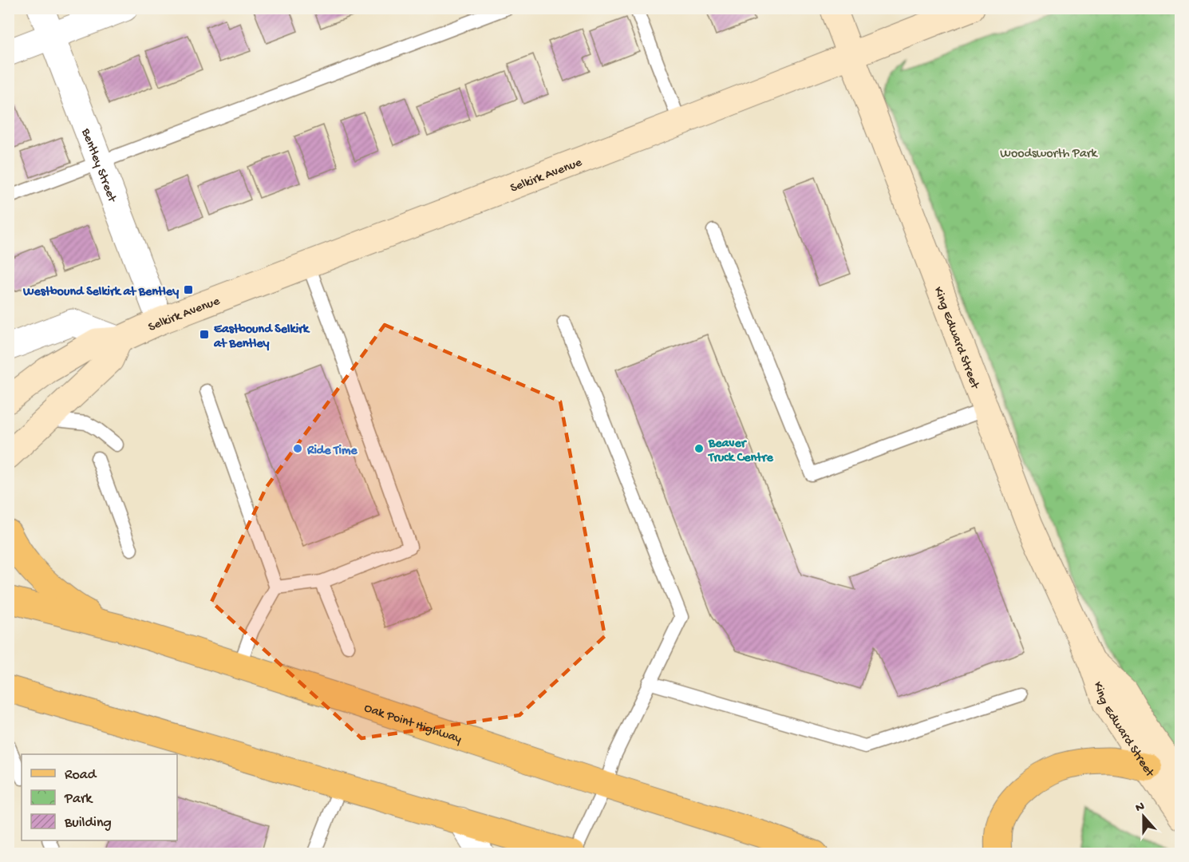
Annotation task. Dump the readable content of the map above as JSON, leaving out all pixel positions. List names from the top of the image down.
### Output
{
  "streets": {
    "main road": ["Oak Point Highway"],
    "street": ["Bentley Street", "Selkirk Avenue", "King Edward Street"]
  },
  "crossings": [
    ["Bentley Street", "Selkirk Avenue"],
    ["Selkirk Avenue", "King Edward Street"]
  ],
  "parks": ["Woodsworth Park"],
  "places": {
    "transit": ["Westbound Selkirk at Bentley", "Eastbound Selkirk at Bentley"],
    "other": ["Ride Time", "Beaver Truck Centre"]
  },
  "legend": ["Road", "Park", "Building"],
  "north": "top"
}
